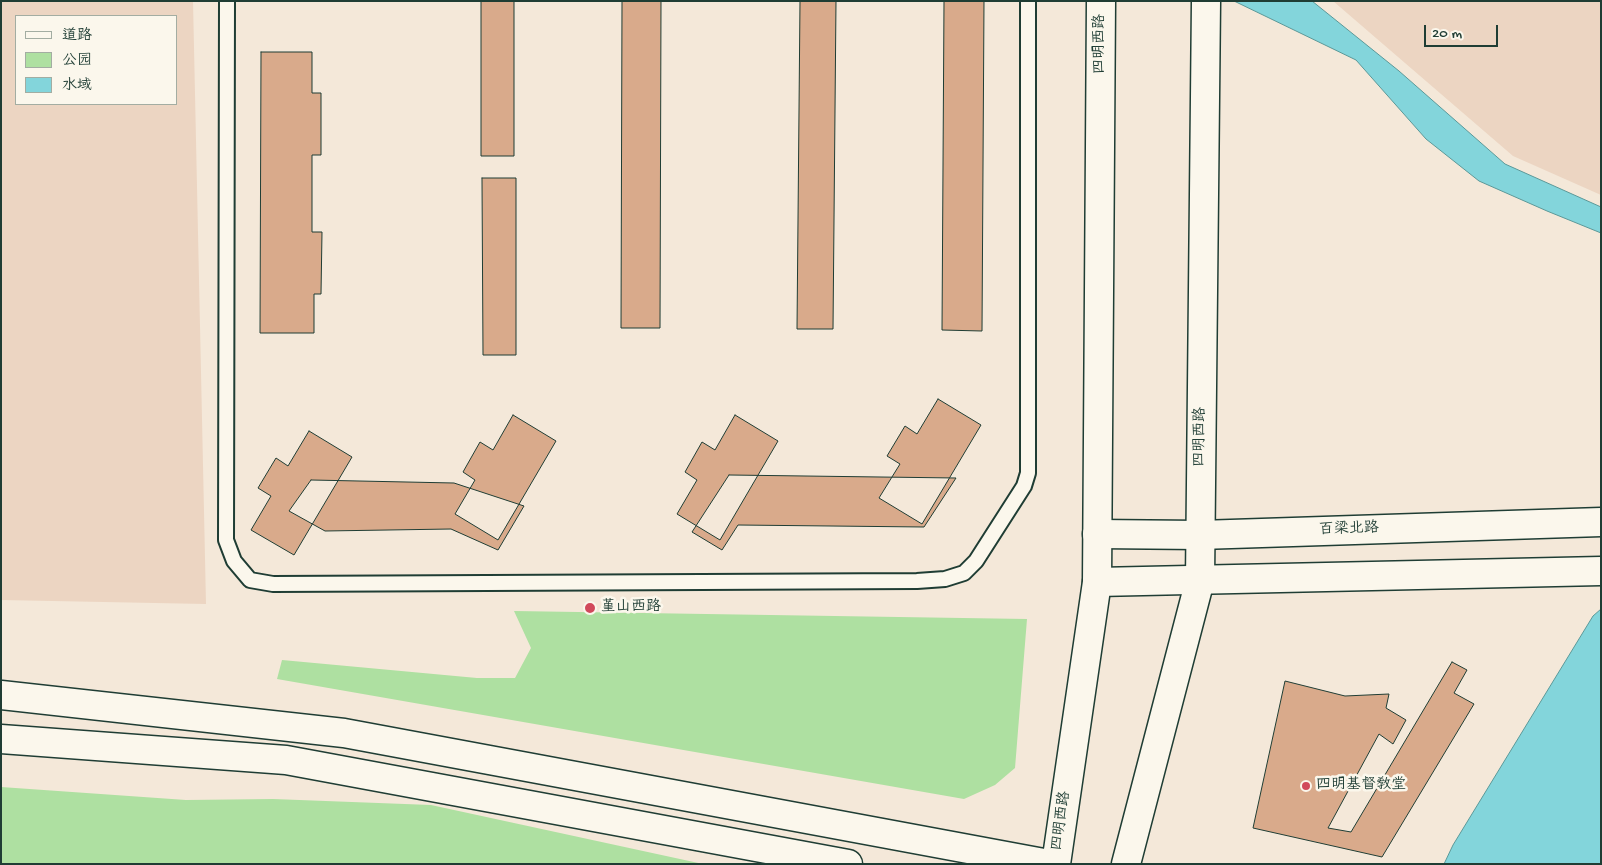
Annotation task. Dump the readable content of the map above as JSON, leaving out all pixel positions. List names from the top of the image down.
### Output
{
  "streets": {
    "main road": ["四明西路", "百梁北路"]
  },
  "crossings": [
    ["四明西路", "百梁北路"]
  ],
  "places": ["堇山西路", "四明基督教堂"],
  "legend": ["道路", "公园", "水域"],
  "scale_bar": "20 m"
}
